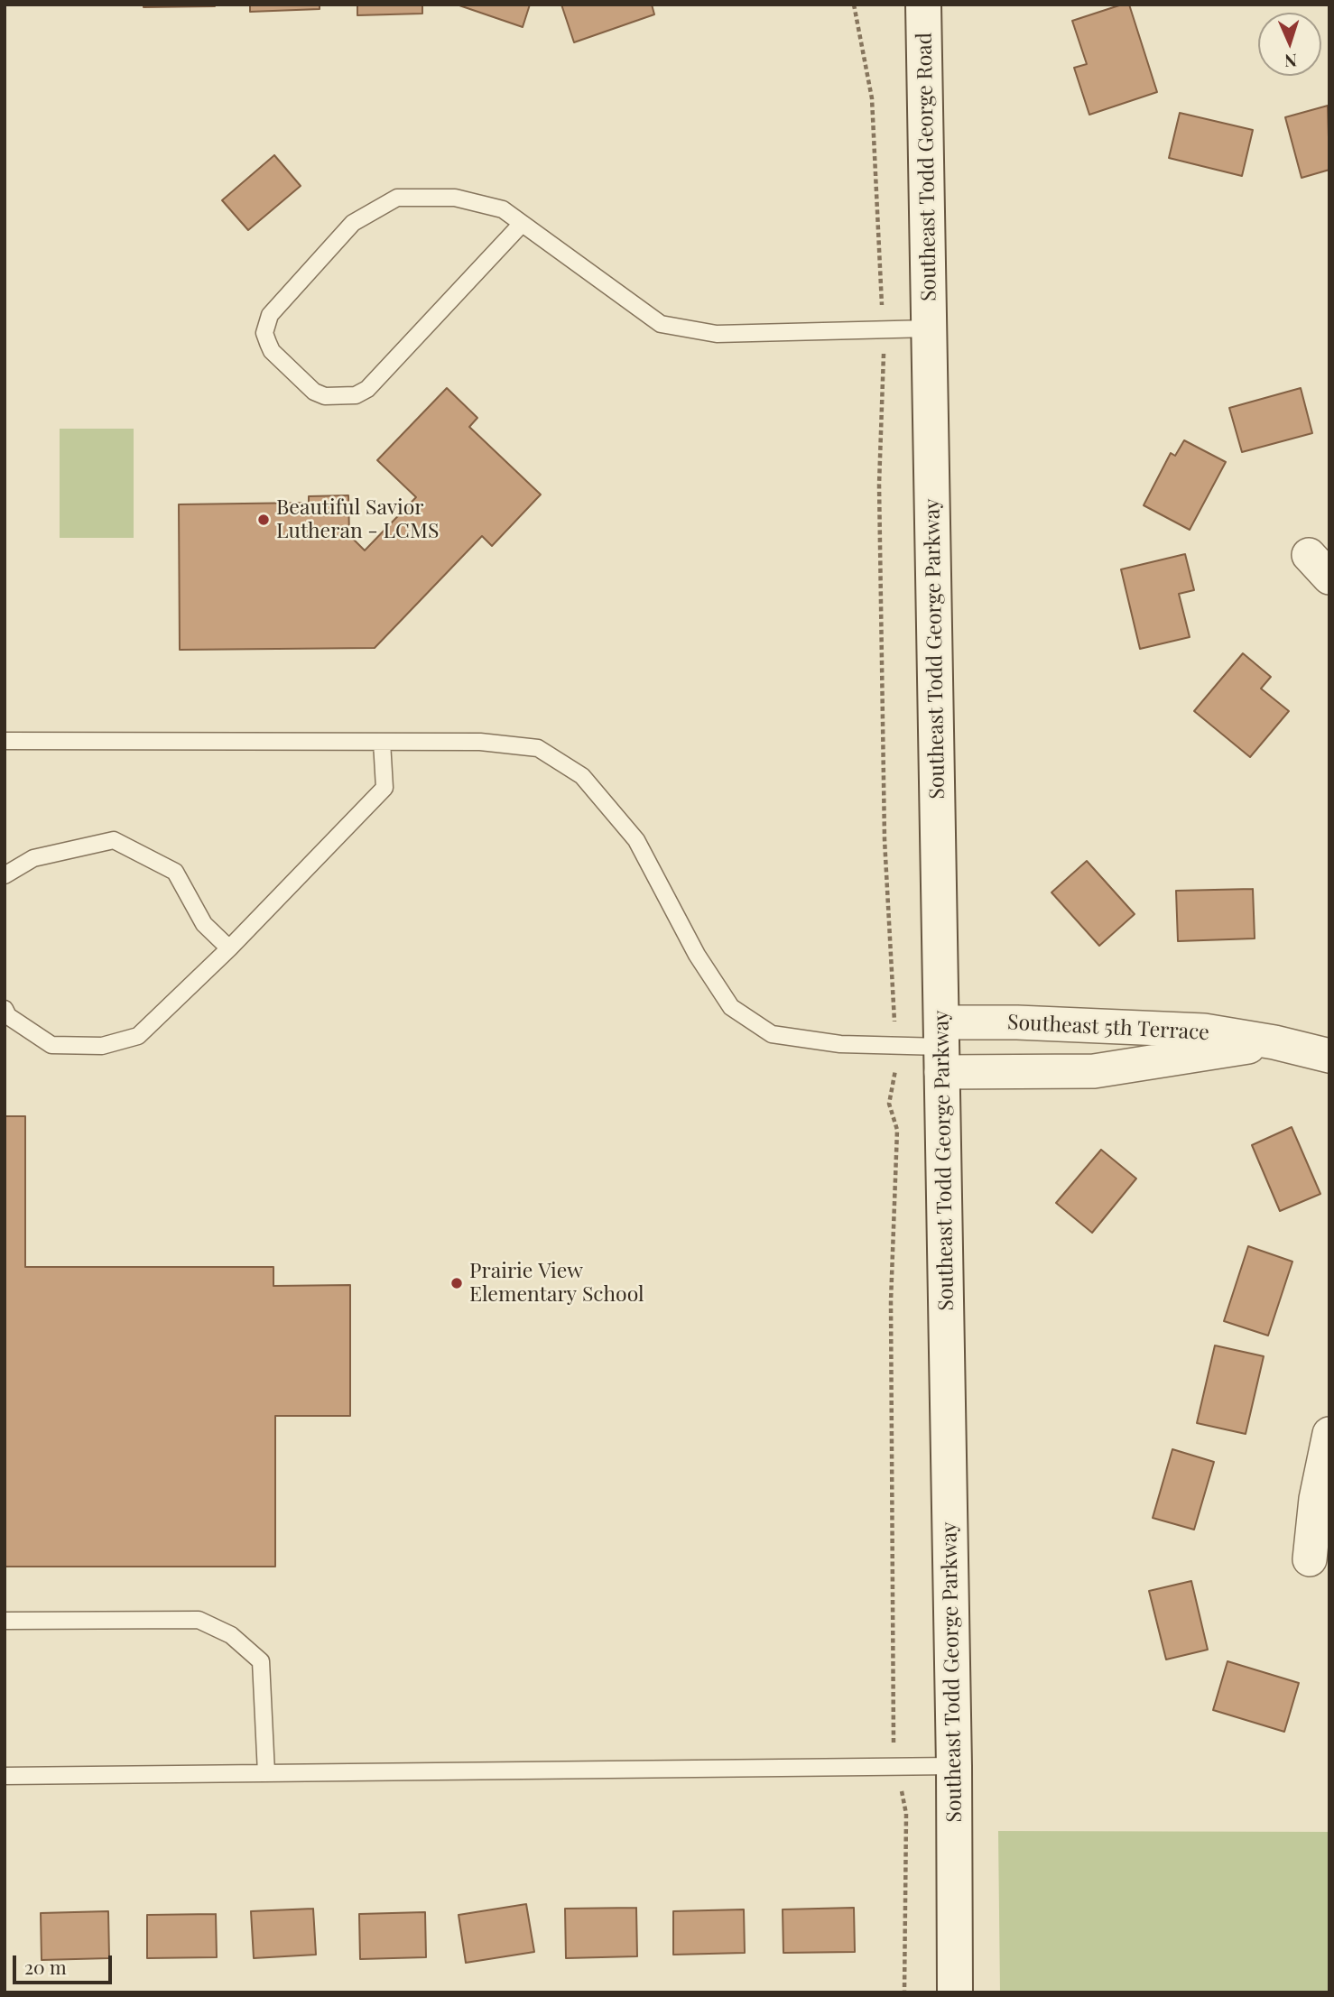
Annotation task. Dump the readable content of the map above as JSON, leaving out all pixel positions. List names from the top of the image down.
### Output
{
  "streets": {
    "main road": ["Southeast Todd George Road", "Southeast Todd George Parkway"],
    "street": ["Southeast 5th Terrace"]
  },
  "crossings": [
    ["Southeast Todd George Road", "Southeast Todd George Parkway"],
    ["Southeast Todd George Parkway", "Southeast 5th Terrace"]
  ],
  "places": ["Beautiful Savior Lutheran - LCMS", "Prairie View Elementary School"],
  "scale_bar": "20 m",
  "north": "bottom"
}
